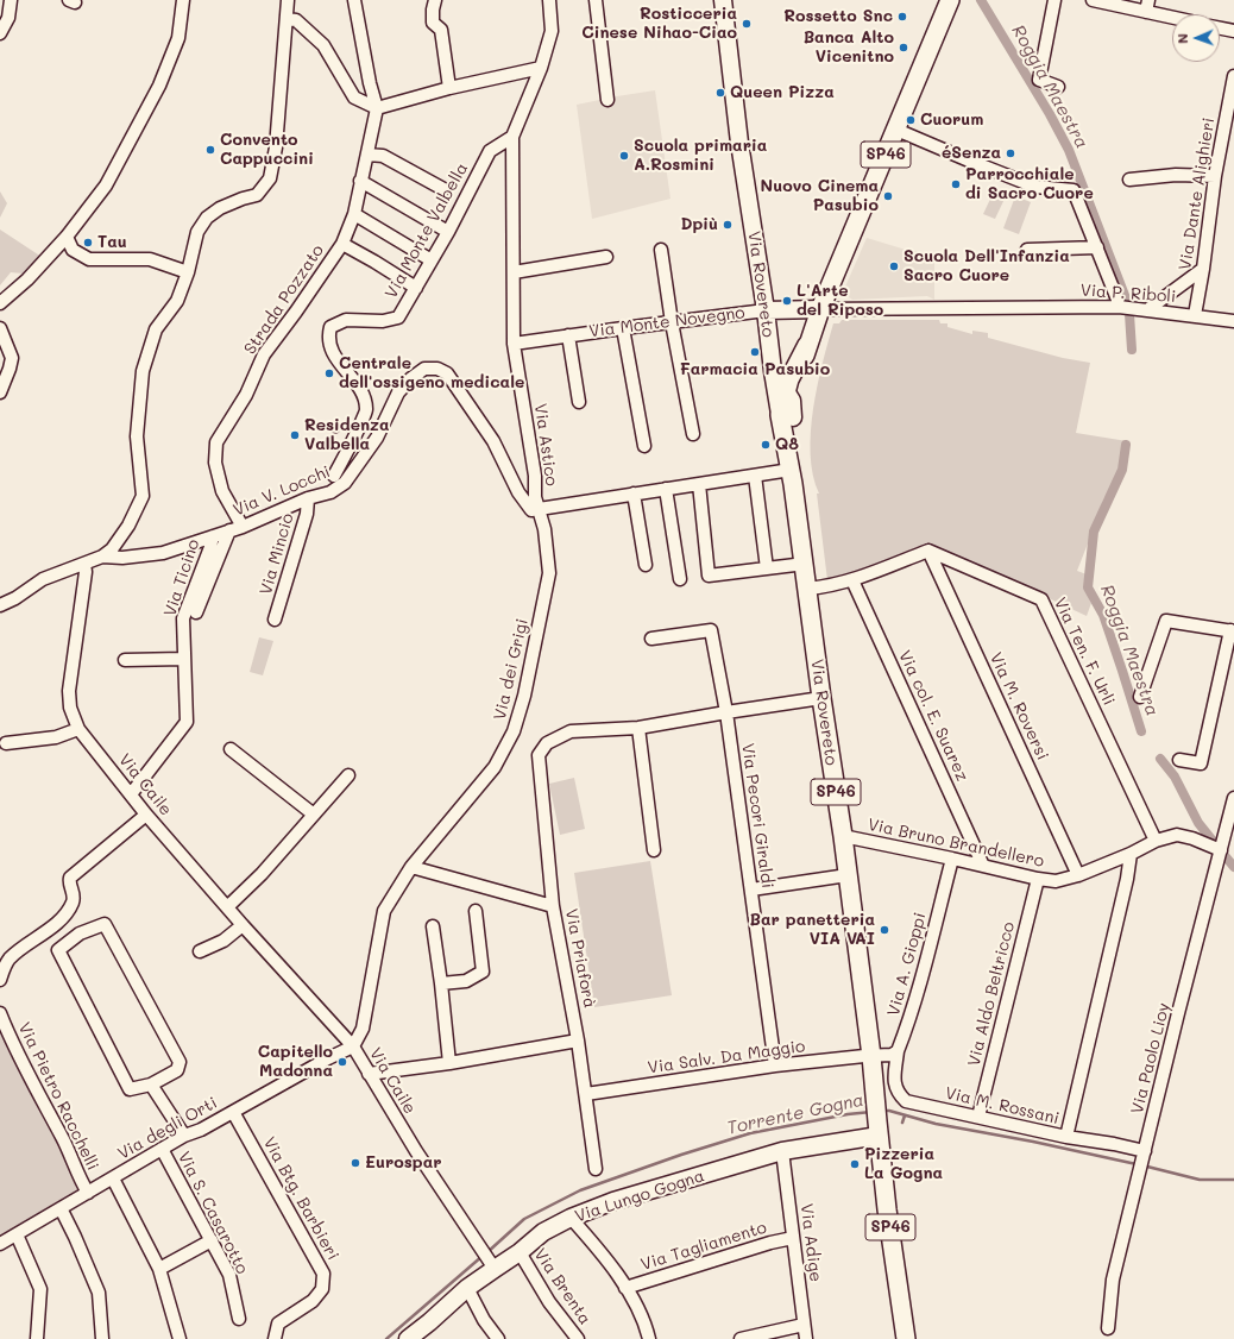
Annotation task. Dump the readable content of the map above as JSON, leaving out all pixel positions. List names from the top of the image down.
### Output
{
  "streets": {
    "main road": ["SP46", "Via Rovereto"],
    "street": [
      "Via Dante Alighieri",
      "Via Monte Valbella",
      "Via P. Riboli",
      "Strada Pozzato",
      "Via Monte Novegno",
      "Via Astico",
      "Via V. Locchi",
      "Via Mincio",
      "Via Ticino",
      "Via Ten. F. Urli",
      "Via dei Grigi",
      "Via M. Roversi",
      "Via col. E. Suarez",
      "Via Caile",
      "Via Pecori Giraldi",
      "Via Bruno Brandellero",
      "Via Priaforà",
      "Via A. Gioppi",
      "Via Aldo Beltricco",
      "Via Salv. Da Maggio",
      "Via Paolo Lioy",
      "Via Pietro Racchelli",
      "Via M. Rossani",
      "Via degli Orti",
      "Via Lungo Gogna",
      "Via Btg. Barbieri",
      "Via S. Casarotto",
      "Via Adige",
      "Via Tagliamento",
      "Via Brenta"
    ]
  },
  "crossings": [
    ["SP46", "Via Rovereto"],
    ["SP46", "Via P. Riboli"],
    ["SP46", "Via Monte Novegno"],
    ["SP46", "Via Lungo Gogna"],
    ["Via Dante Alighieri", "Via P. Riboli"],
    ["Via Monte Valbella", "Via Astico"],
    ["Via Rovereto", "Via Monte Novegno"],
    ["Via Rovereto", "Via Bruno Brandellero"],
    ["Via Rovereto", "Via Salv. Da Maggio"],
    ["Via Rovereto", "Via Lungo Gogna"],
    ["Via P. Riboli", "Via Monte Novegno"],
    ["Strada Pozzato", "Via V. Locchi"],
    ["Via Monte Novegno", "Via Astico"],
    ["Via Astico", "Via V. Locchi"],
    ["Via Astico", "Via dei Grigi"],
    ["Via V. Locchi", "Via Mincio"],
    ["Via V. Locchi", "Via Ticino"],
    ["Via V. Locchi", "Via dei Grigi"],
    ["Via Ticino", "Via Caile"],
    ["Via Ten. F. Urli", "Via M. Roversi"],
    ["Via Ten. F. Urli", "Via Bruno Brandellero"],
    ["Via dei Grigi", "Via Caile"],
    ["Via dei Grigi", "Via degli Orti"],
    ["Via M. Roversi", "Via Bruno Brandellero"],
    ["Via col. E. Suarez", "Via Bruno Brandellero"],
    ["Via Caile", "Via degli Orti"],
    ["Via Caile", "Via Lungo Gogna"],
    ["Via Pecori Giraldi", "Via Salv. Da Maggio"],
    ["Via Bruno Brandellero", "Via A. Gioppi"],
    ["Via Bruno Brandellero", "Via Aldo Beltricco"],
    ["Via Bruno Brandellero", "Via Paolo Lioy"],
    ["Via Priaforà", "Via Salv. Da Maggio"],
    ["Via A. Gioppi", "Via M. Rossani"],
    ["Via Aldo Beltricco", "Via M. Rossani"],
    ["Via Paolo Lioy", "Via M. Rossani"],
    ["Via Pietro Racchelli", "Via degli Orti"],
    ["Via degli Orti", "Via Btg. Barbieri"],
    ["Via degli Orti", "Via S. Casarotto"],
    ["Via Lungo Gogna", "Via Adige"],
    ["Via Lungo Gogna", "Via Brenta"],
    ["Via Adige", "Via Tagliamento"]
  ],
  "water": ["Roggia Maestra", "Torrente Gogna"],
  "places": [
    "Rossetto Snc",
    "Rosticceria Cinese Nihao-Ciao",
    "Banca Alto Vicenitno",
    "Queen Pizza",
    "Cuorum",
    "Convento Cappuccini",
    "éSenza",
    "Scuola primaria A.Rosmini",
    "Parrocchiale di Sacro Cuore",
    "Nuovo Cinema Pasubio",
    "Dpiù",
    "Tau",
    "Scuola Dell'Infanzia Sacro Cuore",
    "L'Arte del Riposo",
    "Farmacia Pasubio",
    "Centrale dell'ossigeno medicale",
    "Residenza Valbella",
    "Q8",
    "Bar panetteria VIA VAI",
    "Capitello Madonna",
    "Eurospar",
    "Pizzeria La Gogna"
  ],
  "north": "left"
}
